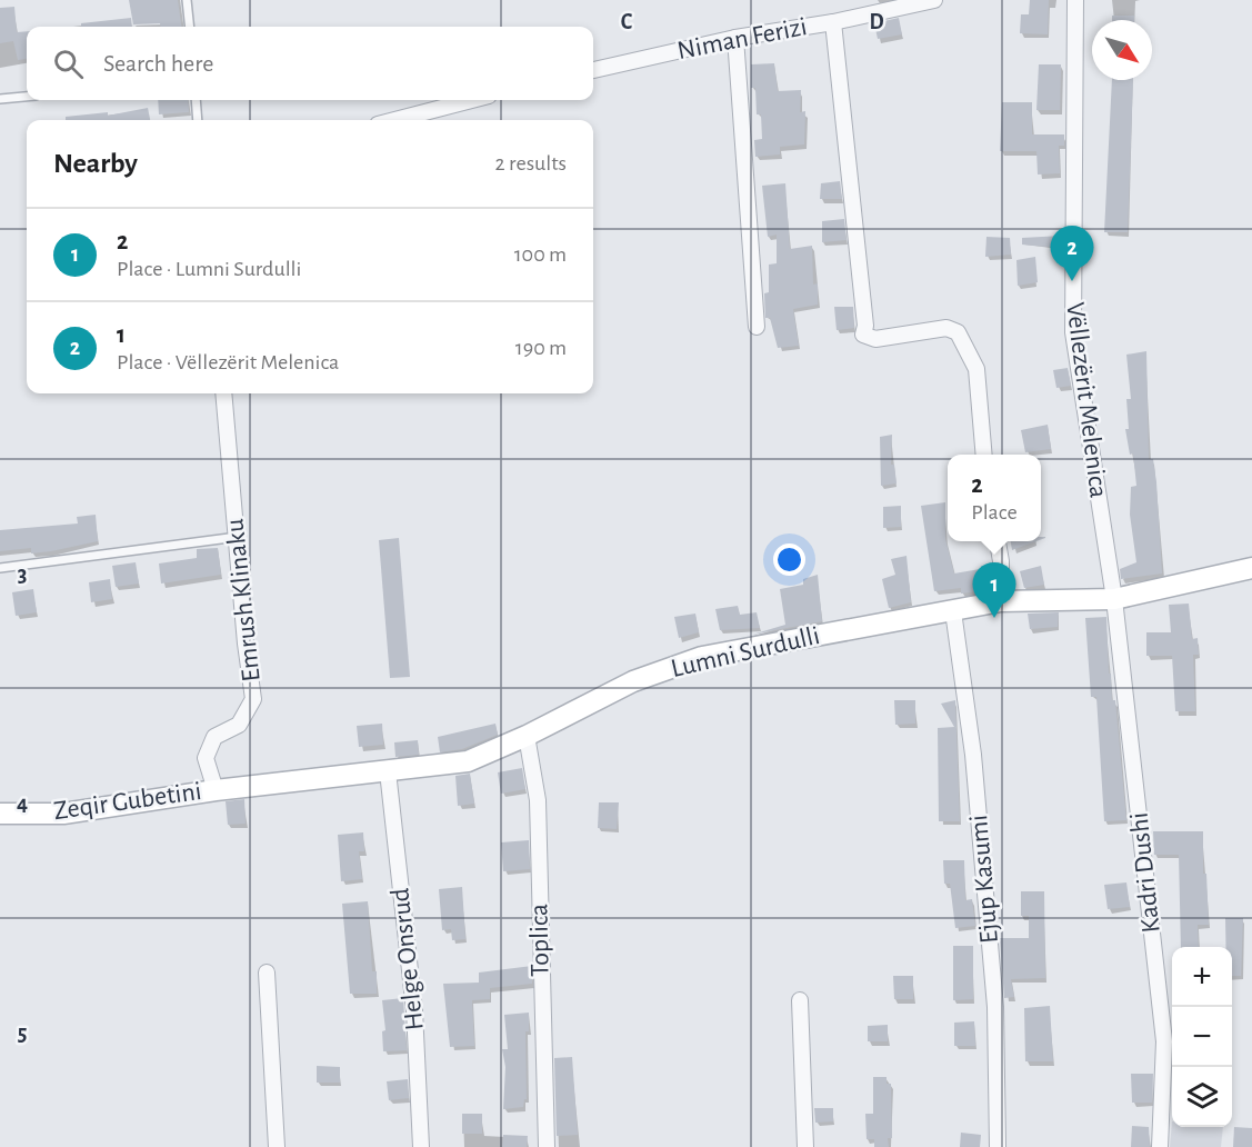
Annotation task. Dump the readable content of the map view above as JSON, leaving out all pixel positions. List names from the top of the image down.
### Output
{
  "streets": {
    "street": [
      "Niman Ferizi",
      "Vëllezërit Melenica",
      "Emrush Klinaku",
      "Lumni Surdulli",
      "Zeqir Gubetini",
      "Kadri Dushi",
      "Ejup Kasumi",
      "Toplica",
      "Helge Onsrud"
    ]
  },
  "crossings": [
    ["Vëllezërit Melenica", "Lumni Surdulli"],
    ["Vëllezërit Melenica", "Kadri Dushi"],
    ["Emrush Klinaku", "Lumni Surdulli"],
    ["Emrush Klinaku", "Zeqir Gubetini"],
    ["Lumni Surdulli", "Zeqir Gubetini"],
    ["Lumni Surdulli", "Kadri Dushi"],
    ["Lumni Surdulli", "Ejup Kasumi"],
    ["Lumni Surdulli", "Toplica"],
    ["Lumni Surdulli", "Helge Onsrud"]
  ],
  "north": "bottom right",
  "page": {
    "search": "Search here",
    "heading": ["Nearby", "2 results"],
    "list": [
      {
        "mark": "1",
        "name": "2",
        "note": "Place · Lumni Surdulli",
        "value": "100 m"
      },
      {
        "mark": "2",
        "name": "1",
        "note": "Place · Vëllezërit Melenica",
        "value": "190 m"
      }
    ],
    "pins": ["2", "1"],
    "popup": ["2", "Place"],
    "map_buttons": ["+", "−"]
  },
  "grid": {
    "columns": ["C", "D"],
    "rows": ["3", "4", "5"]
  }
}
